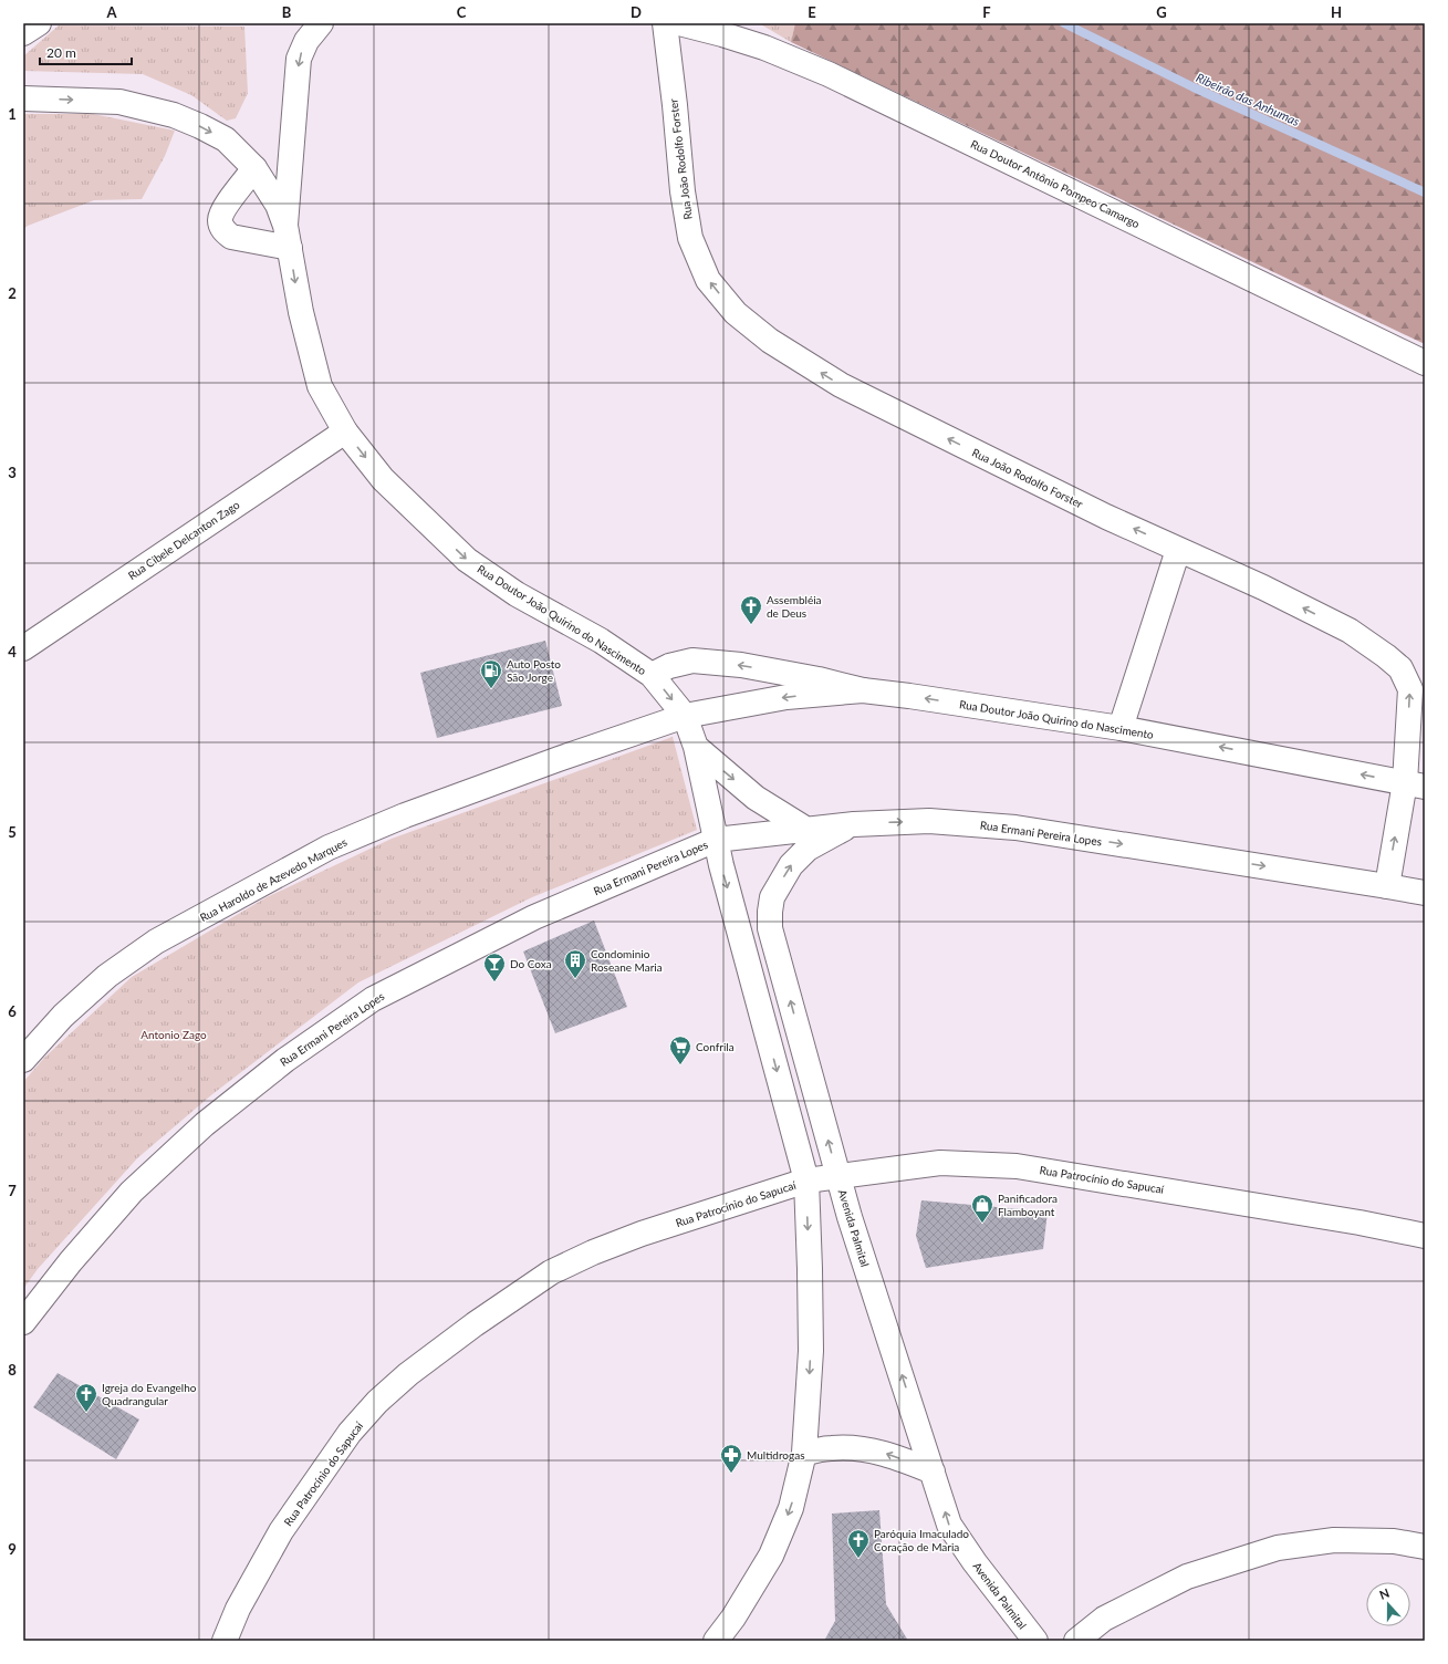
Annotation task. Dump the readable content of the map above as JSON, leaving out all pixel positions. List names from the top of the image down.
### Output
{
  "streets": {
    "main road": [
      "Rua João Rodolfo Forster",
      "Rua Doutor Antônio Pompeo Camargo",
      "Rua Cibele Delcanton Zago",
      "Rua Doutor João Quirino do Nascimento",
      "Rua Ermani Pereira Lopes",
      "Rua Haroldo de Azevedo Marques",
      "Rua Patrocínio do Sapucaí",
      "Avenida Palmital"
    ]
  },
  "crossings": [
    ["Rua João Rodolfo Forster", "Rua Doutor João Quirino do Nascimento"],
    ["Rua João Rodolfo Forster", "Rua Ermani Pereira Lopes"],
    ["Rua Cibele Delcanton Zago", "Rua Doutor João Quirino do Nascimento"],
    ["Rua Doutor João Quirino do Nascimento", "Rua Ermani Pereira Lopes"],
    ["Rua Doutor João Quirino do Nascimento", "Rua Haroldo de Azevedo Marques"],
    ["Rua Ermani Pereira Lopes", "Avenida Palmital"],
    ["Rua Patrocínio do Sapucaí", "Avenida Palmital"]
  ],
  "one_way": ["Rua João Rodolfo Forster"],
  "water": ["Ribeirão das Anhumas"],
  "parks": ["Antonio Zago"],
  "places": {
    "church": ["Assembléia de Deus", "Igreja do Evangelho Quadrangular", "Paróquia Imaculado Coração de Maria"],
    "fuel station": ["Auto Posto São Jorge"],
    "building": ["Condominio Roseane Maria"],
    "bar": ["Do Coxa"],
    "supermarket": ["Confrila"],
    "shop": ["Panificadora Flamboyant"],
    "pharmacy": ["Multidrogas"]
  },
  "scale_bar": "20 m",
  "north": "top",
  "grid": {
    "columns": [
      "A",
      "B",
      "C",
      "D",
      "E",
      "F",
      "G",
      "H"
    ],
    "rows": [
      "1",
      "2",
      "3",
      "4",
      "5",
      "6",
      "7",
      "8",
      "9"
    ]
  }
}
